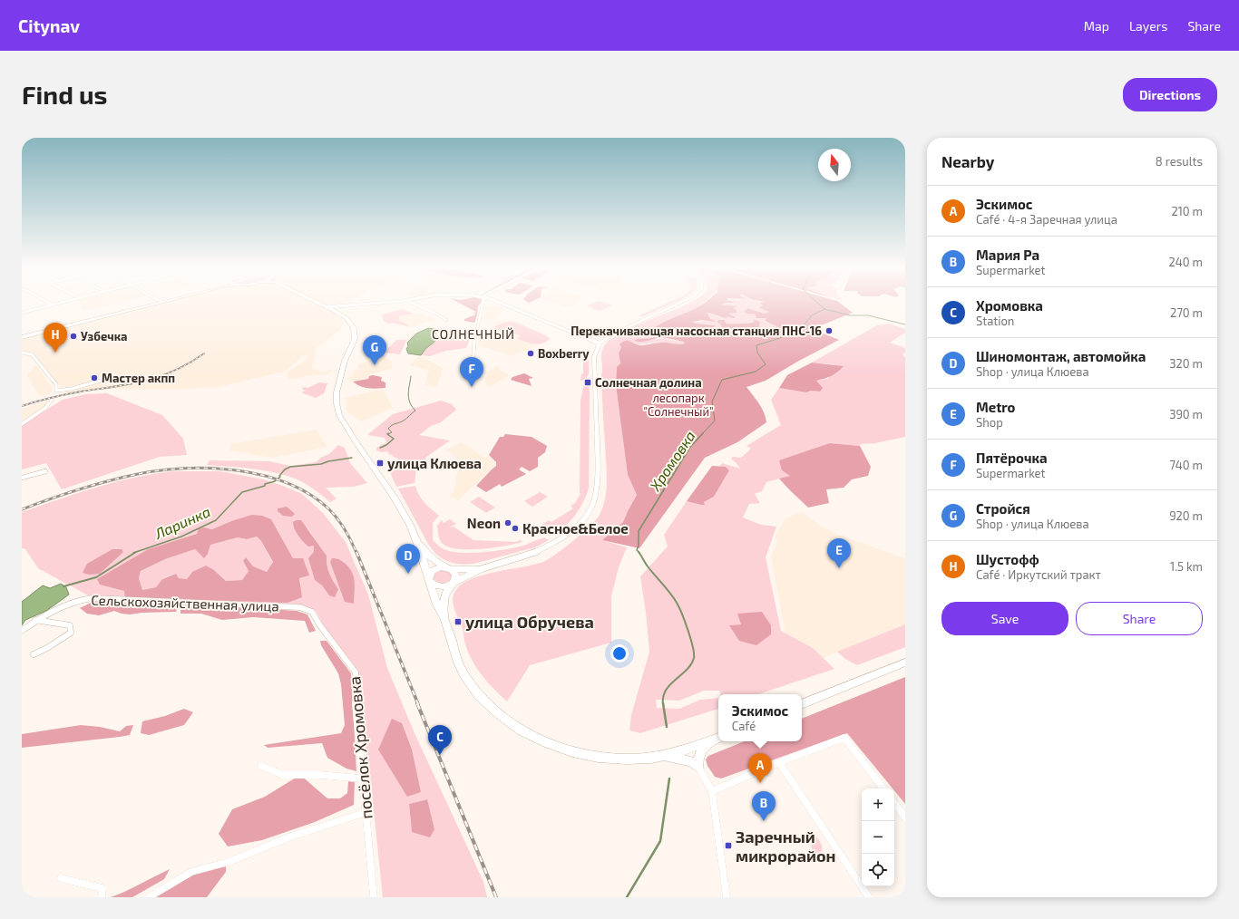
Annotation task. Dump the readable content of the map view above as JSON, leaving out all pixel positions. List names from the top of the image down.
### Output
{
  "streets": {
    "street": ["Сельскохозяйственная улица", "посёлок Хромовка"]
  },
  "crossings": [
    ["Сельскохозяйственная улица", "посёлок Хромовка"]
  ],
  "districts": ["СОЛНЕЧНЫЙ"],
  "water": ["Хромовка", "Ларинка"],
  "parks": ["лесопарк \"Солнечный\""],
  "places": {
    "other": [
      "Перекачивающая насосная станция ПНС-16",
      "Узбечка",
      "Boxberry",
      "Мастер акпп",
      "Neon",
      "Красное&Белое"
    ],
    "transit": [
      "Солнечная долина",
      "улица Клюева",
      "улица Обручева",
      "Заречный микрорайон"
    ]
  },
  "north": "top",
  "page": {
    "header": "Citynav",
    "nav": ["Map", "Layers", "Share"],
    "buttons": [
      "Directions",
      ["Save", "Share"]
    ],
    "title": "Find us",
    "heading": ["Nearby", "8 results"],
    "list": [
      {
        "mark": "A",
        "name": "Эскимос",
        "note": "Café · 4-я Заречная улица",
        "value": "210 m"
      },
      {
        "mark": "B",
        "name": "Мария Ра",
        "note": "Supermarket",
        "value": "240 m"
      },
      {
        "mark": "C",
        "name": "Хромовка",
        "note": "Station",
        "value": "270 m"
      },
      {
        "mark": "D",
        "name": "Шиномонтаж, автомойка",
        "note": "Shop · улица Клюева",
        "value": "320 m"
      },
      {
        "mark": "E",
        "name": "Metro",
        "note": "Shop",
        "value": "390 m"
      },
      {
        "mark": "F",
        "name": "Пятёрочка",
        "note": "Supermarket",
        "value": "740 m"
      },
      {
        "mark": "G",
        "name": "Стройся",
        "note": "Shop · улица Клюева",
        "value": "920 m"
      },
      {
        "mark": "H",
        "name": "Шустофф",
        "note": "Café · Иркутский тракт",
        "value": "1.5 km"
      }
    ],
    "pins": [
      "H",
      "G",
      "F",
      "E",
      "D",
      "C",
      "A",
      "B"
    ],
    "popup": ["Эскимос", "Café"],
    "map_buttons": ["+", "−"]
  }
}
